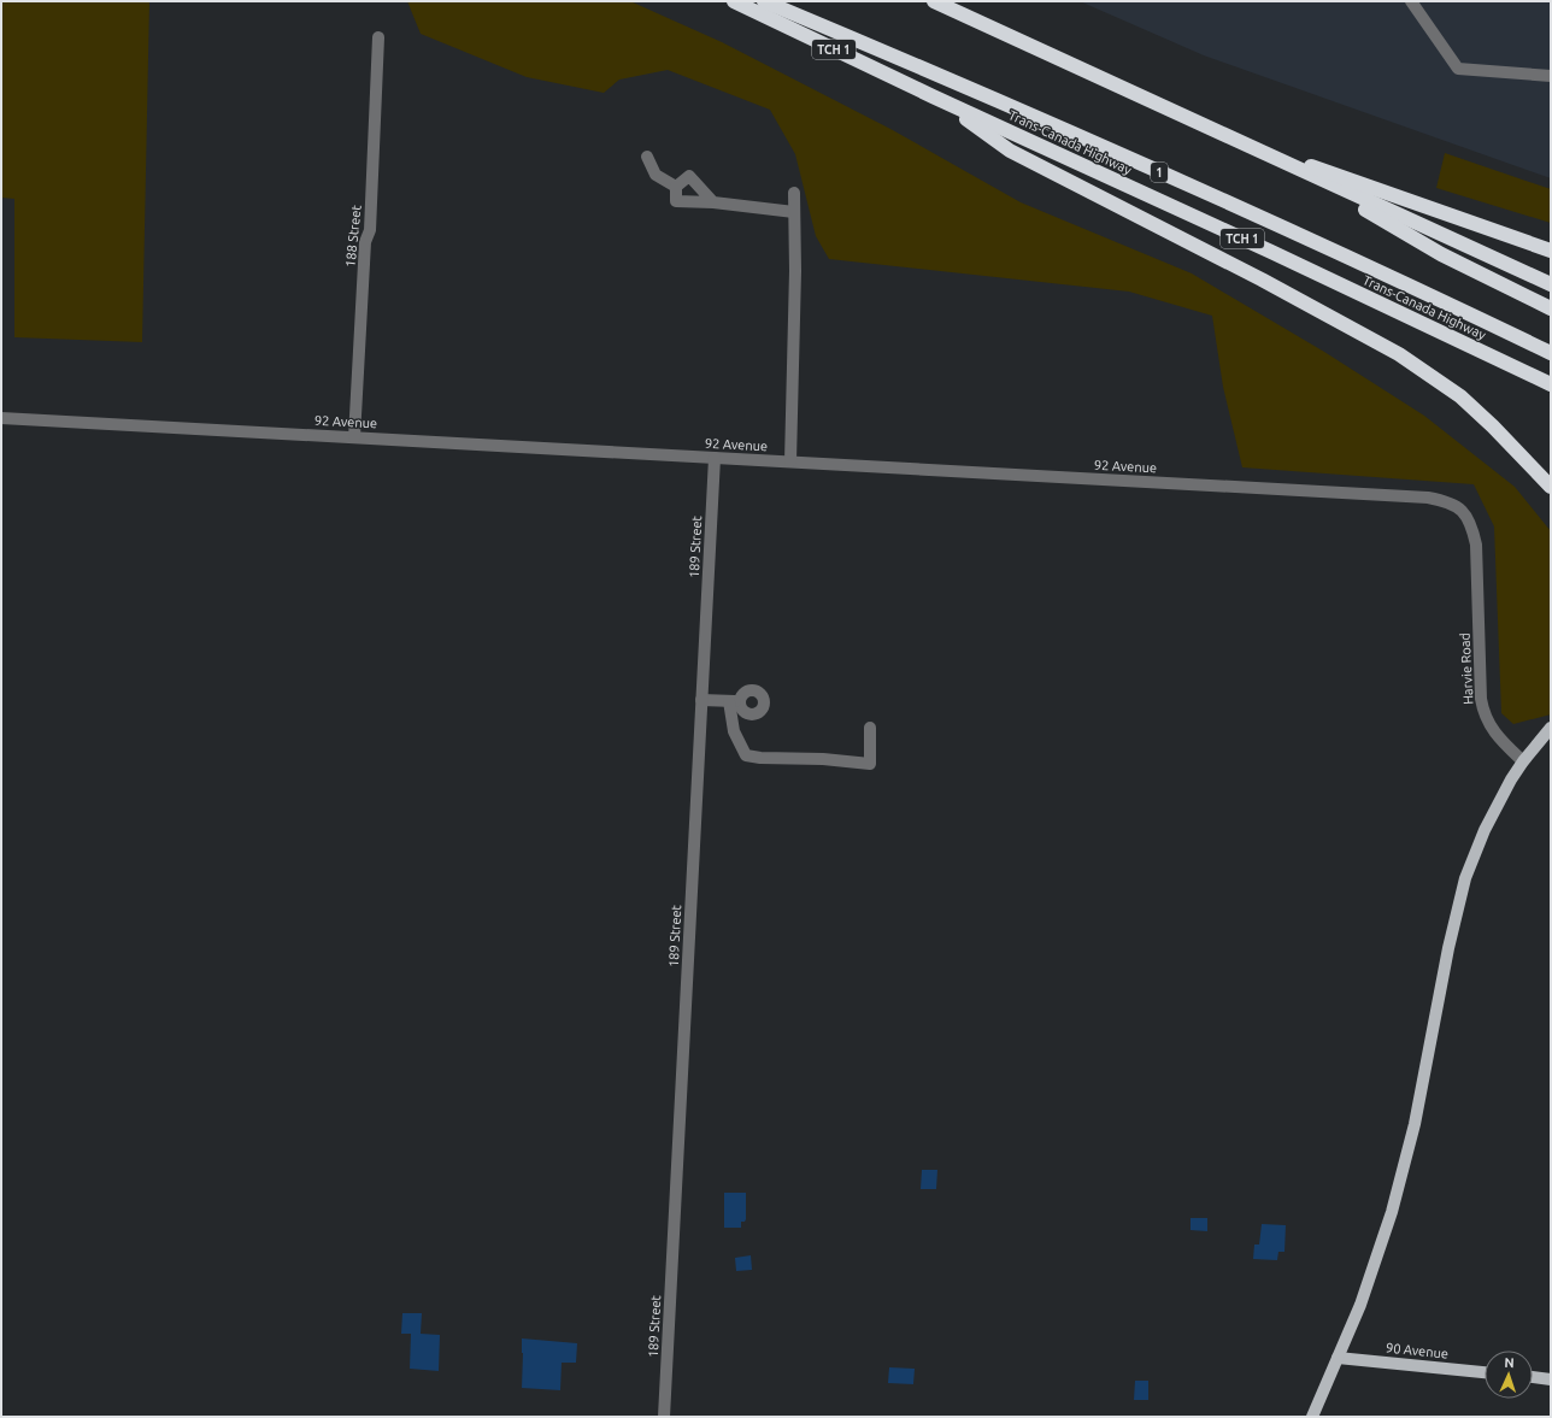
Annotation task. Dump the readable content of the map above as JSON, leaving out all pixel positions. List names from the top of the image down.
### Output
{
  "streets": {
    "highway": ["TCH 1", "Trans-Canada Highway", "1"],
    "main road": ["90 Avenue"],
    "street": [
      "188 Street",
      "92 Avenue",
      "189 Street",
      "Harvie Road"
    ]
  },
  "crossings": [
    ["188 Street", "92 Avenue"],
    ["92 Avenue", "189 Street"],
    ["92 Avenue", "Harvie Road"]
  ],
  "north": "top"
}
